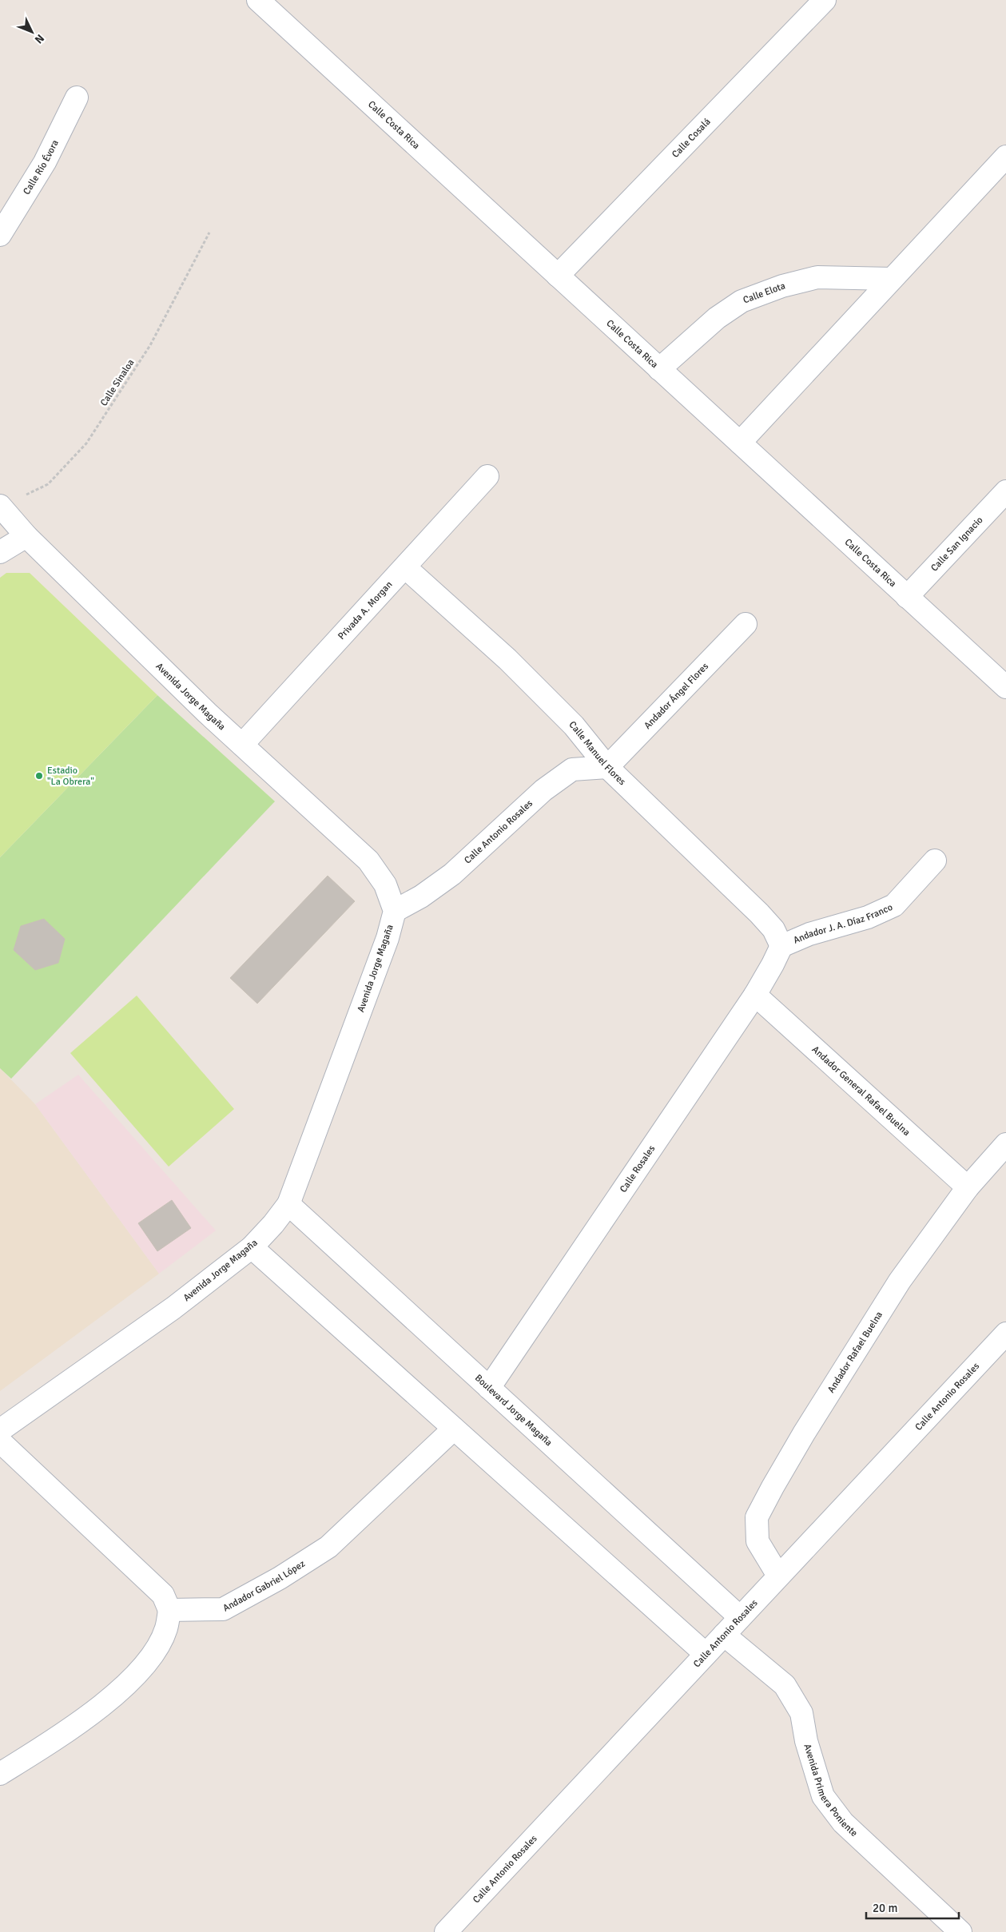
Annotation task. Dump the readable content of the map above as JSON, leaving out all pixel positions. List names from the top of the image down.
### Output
{
  "streets": {
    "street": [
      "Calle Costa Rica",
      "Calle Cosalá",
      "Calle Río Évora",
      "Calle Elota",
      "Calle San Ignacio",
      "Privada A. Morgan",
      "Andador Ángel Flores",
      "Avenida Jorge Magaña",
      "Calle Manuel Flores",
      "Calle Antonio Rosales",
      "Andador J. A. Díaz Franco",
      "Andador General Rafael Buelna",
      "Calle Rosales",
      "Andador Rafael Buelna",
      "Boulevard Jorge Magaña",
      "Andador Gabriel López",
      "Avenida Primera Poniente"
    ],
    "path": ["Calle Sinaloa"]
  },
  "crossings": [
    ["Calle Costa Rica", "Calle Cosalá"],
    ["Calle Costa Rica", "Calle Elota"],
    ["Calle Costa Rica", "Calle San Ignacio"],
    ["Calle Sinaloa", "Avenida Jorge Magaña"],
    ["Privada A. Morgan", "Avenida Jorge Magaña"],
    ["Privada A. Morgan", "Calle Manuel Flores"],
    ["Andador Ángel Flores", "Calle Manuel Flores"],
    ["Andador Ángel Flores", "Calle Antonio Rosales"],
    ["Avenida Jorge Magaña", "Calle Antonio Rosales"],
    ["Avenida Jorge Magaña", "Boulevard Jorge Magaña"],
    ["Calle Manuel Flores", "Calle Antonio Rosales"],
    ["Calle Manuel Flores", "Andador J. A. Díaz Franco"],
    ["Calle Manuel Flores", "Calle Rosales"],
    ["Calle Antonio Rosales", "Andador Rafael Buelna"],
    ["Calle Antonio Rosales", "Boulevard Jorge Magaña"],
    ["Calle Antonio Rosales", "Avenida Primera Poniente"],
    ["Andador J. A. Díaz Franco", "Calle Rosales"],
    ["Andador General Rafael Buelna", "Calle Rosales"],
    ["Andador General Rafael Buelna", "Andador Rafael Buelna"],
    ["Calle Rosales", "Boulevard Jorge Magaña"]
  ],
  "places": ["Estadio \"La Obrera\""],
  "scale_bar": "20 m",
  "north": "bottom right"
}
